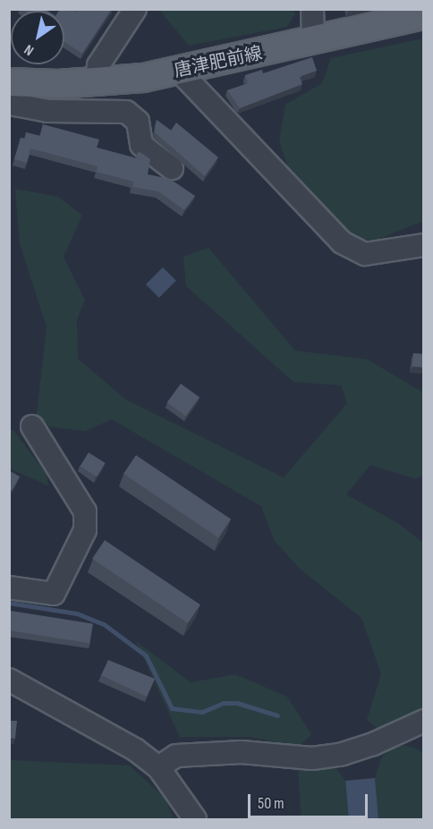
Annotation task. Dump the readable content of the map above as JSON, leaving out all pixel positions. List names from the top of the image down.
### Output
{
  "streets": {
    "main road": ["唐津肥前線"]
  },
  "scale_bar": "50 m",
  "north": "bottom left"
}
